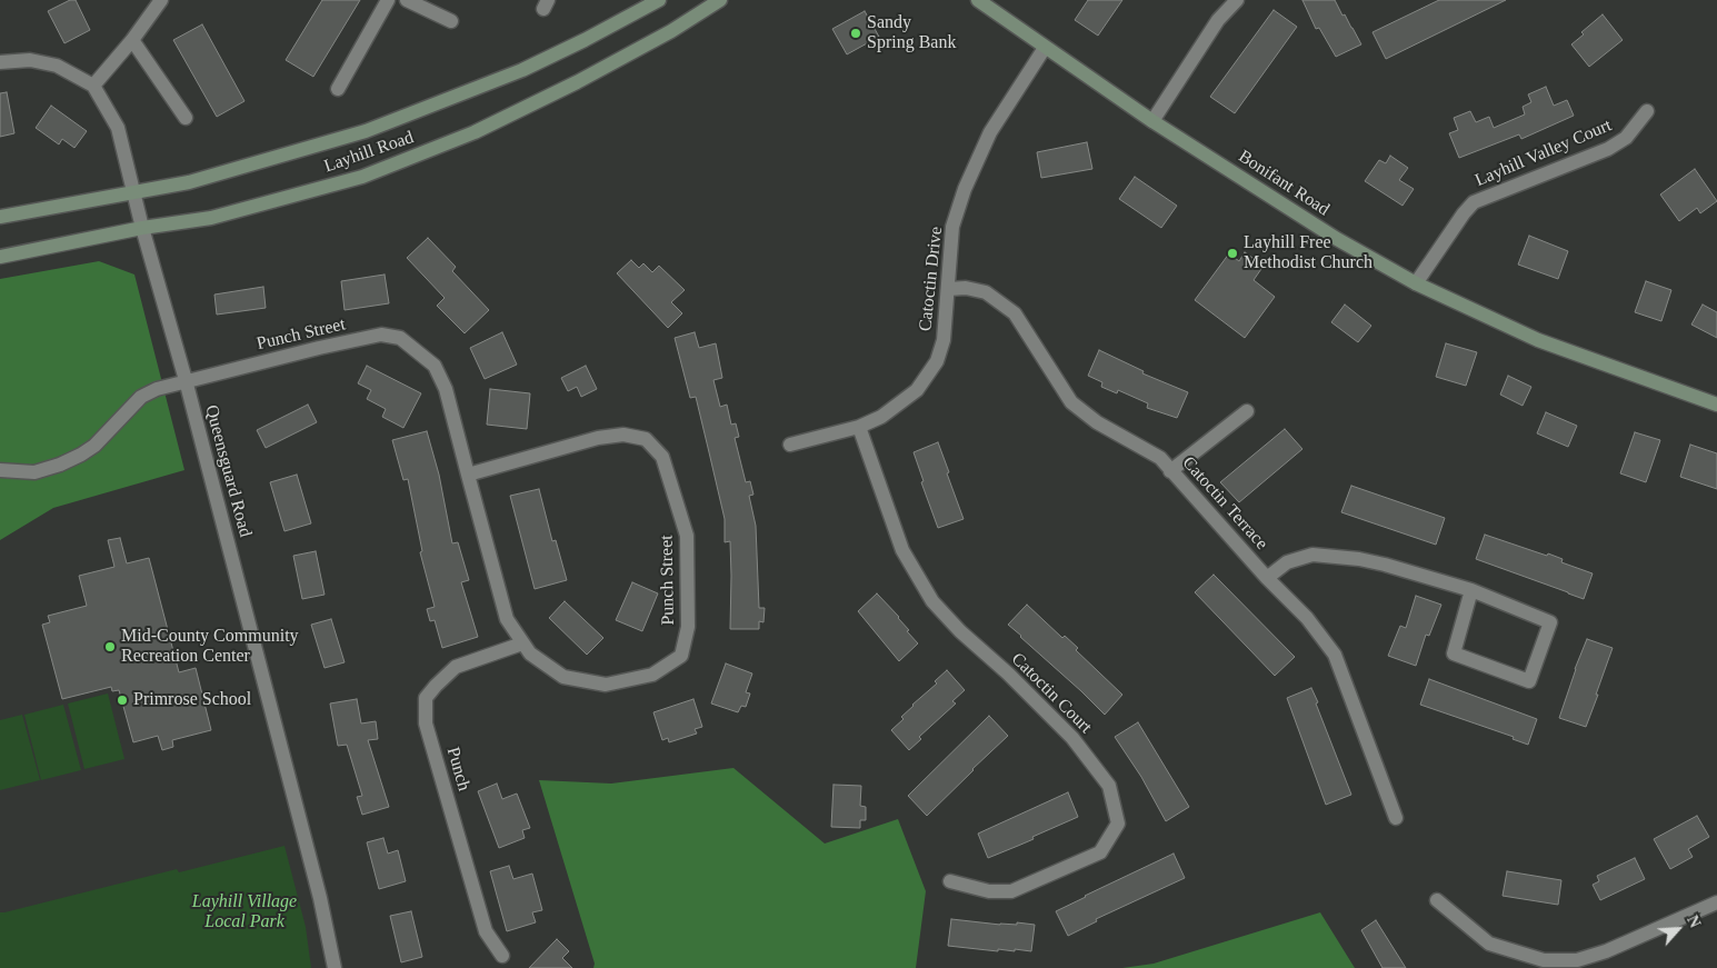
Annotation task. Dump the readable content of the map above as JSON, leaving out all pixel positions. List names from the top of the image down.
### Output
{
  "streets": {
    "main road": ["Layhill Road", "Bonifant Road"],
    "street": [
      "Layhill Valley Court",
      "Catoctin Drive",
      "Punch Street",
      "Queensguard Road",
      "Catoctin Terrace",
      "Catoctin Court",
      "Punch"
    ]
  },
  "crossings": [
    ["Layhill Road", "Queensguard Road"],
    ["Layhill Valley Court", "Bonifant Road"],
    ["Bonifant Road", "Catoctin Drive"],
    ["Catoctin Drive", "Catoctin Terrace"],
    ["Catoctin Drive", "Catoctin Court"],
    ["Punch Street", "Queensguard Road"],
    ["Punch Street", "Punch"]
  ],
  "parks": ["Layhill Village Local Park"],
  "places": [
    "Sandy Spring Bank",
    "Layhill Free Methodist Church",
    "Mid-County Community Recreation Center",
    "Primrose School"
  ],
  "north": "top right"
}
